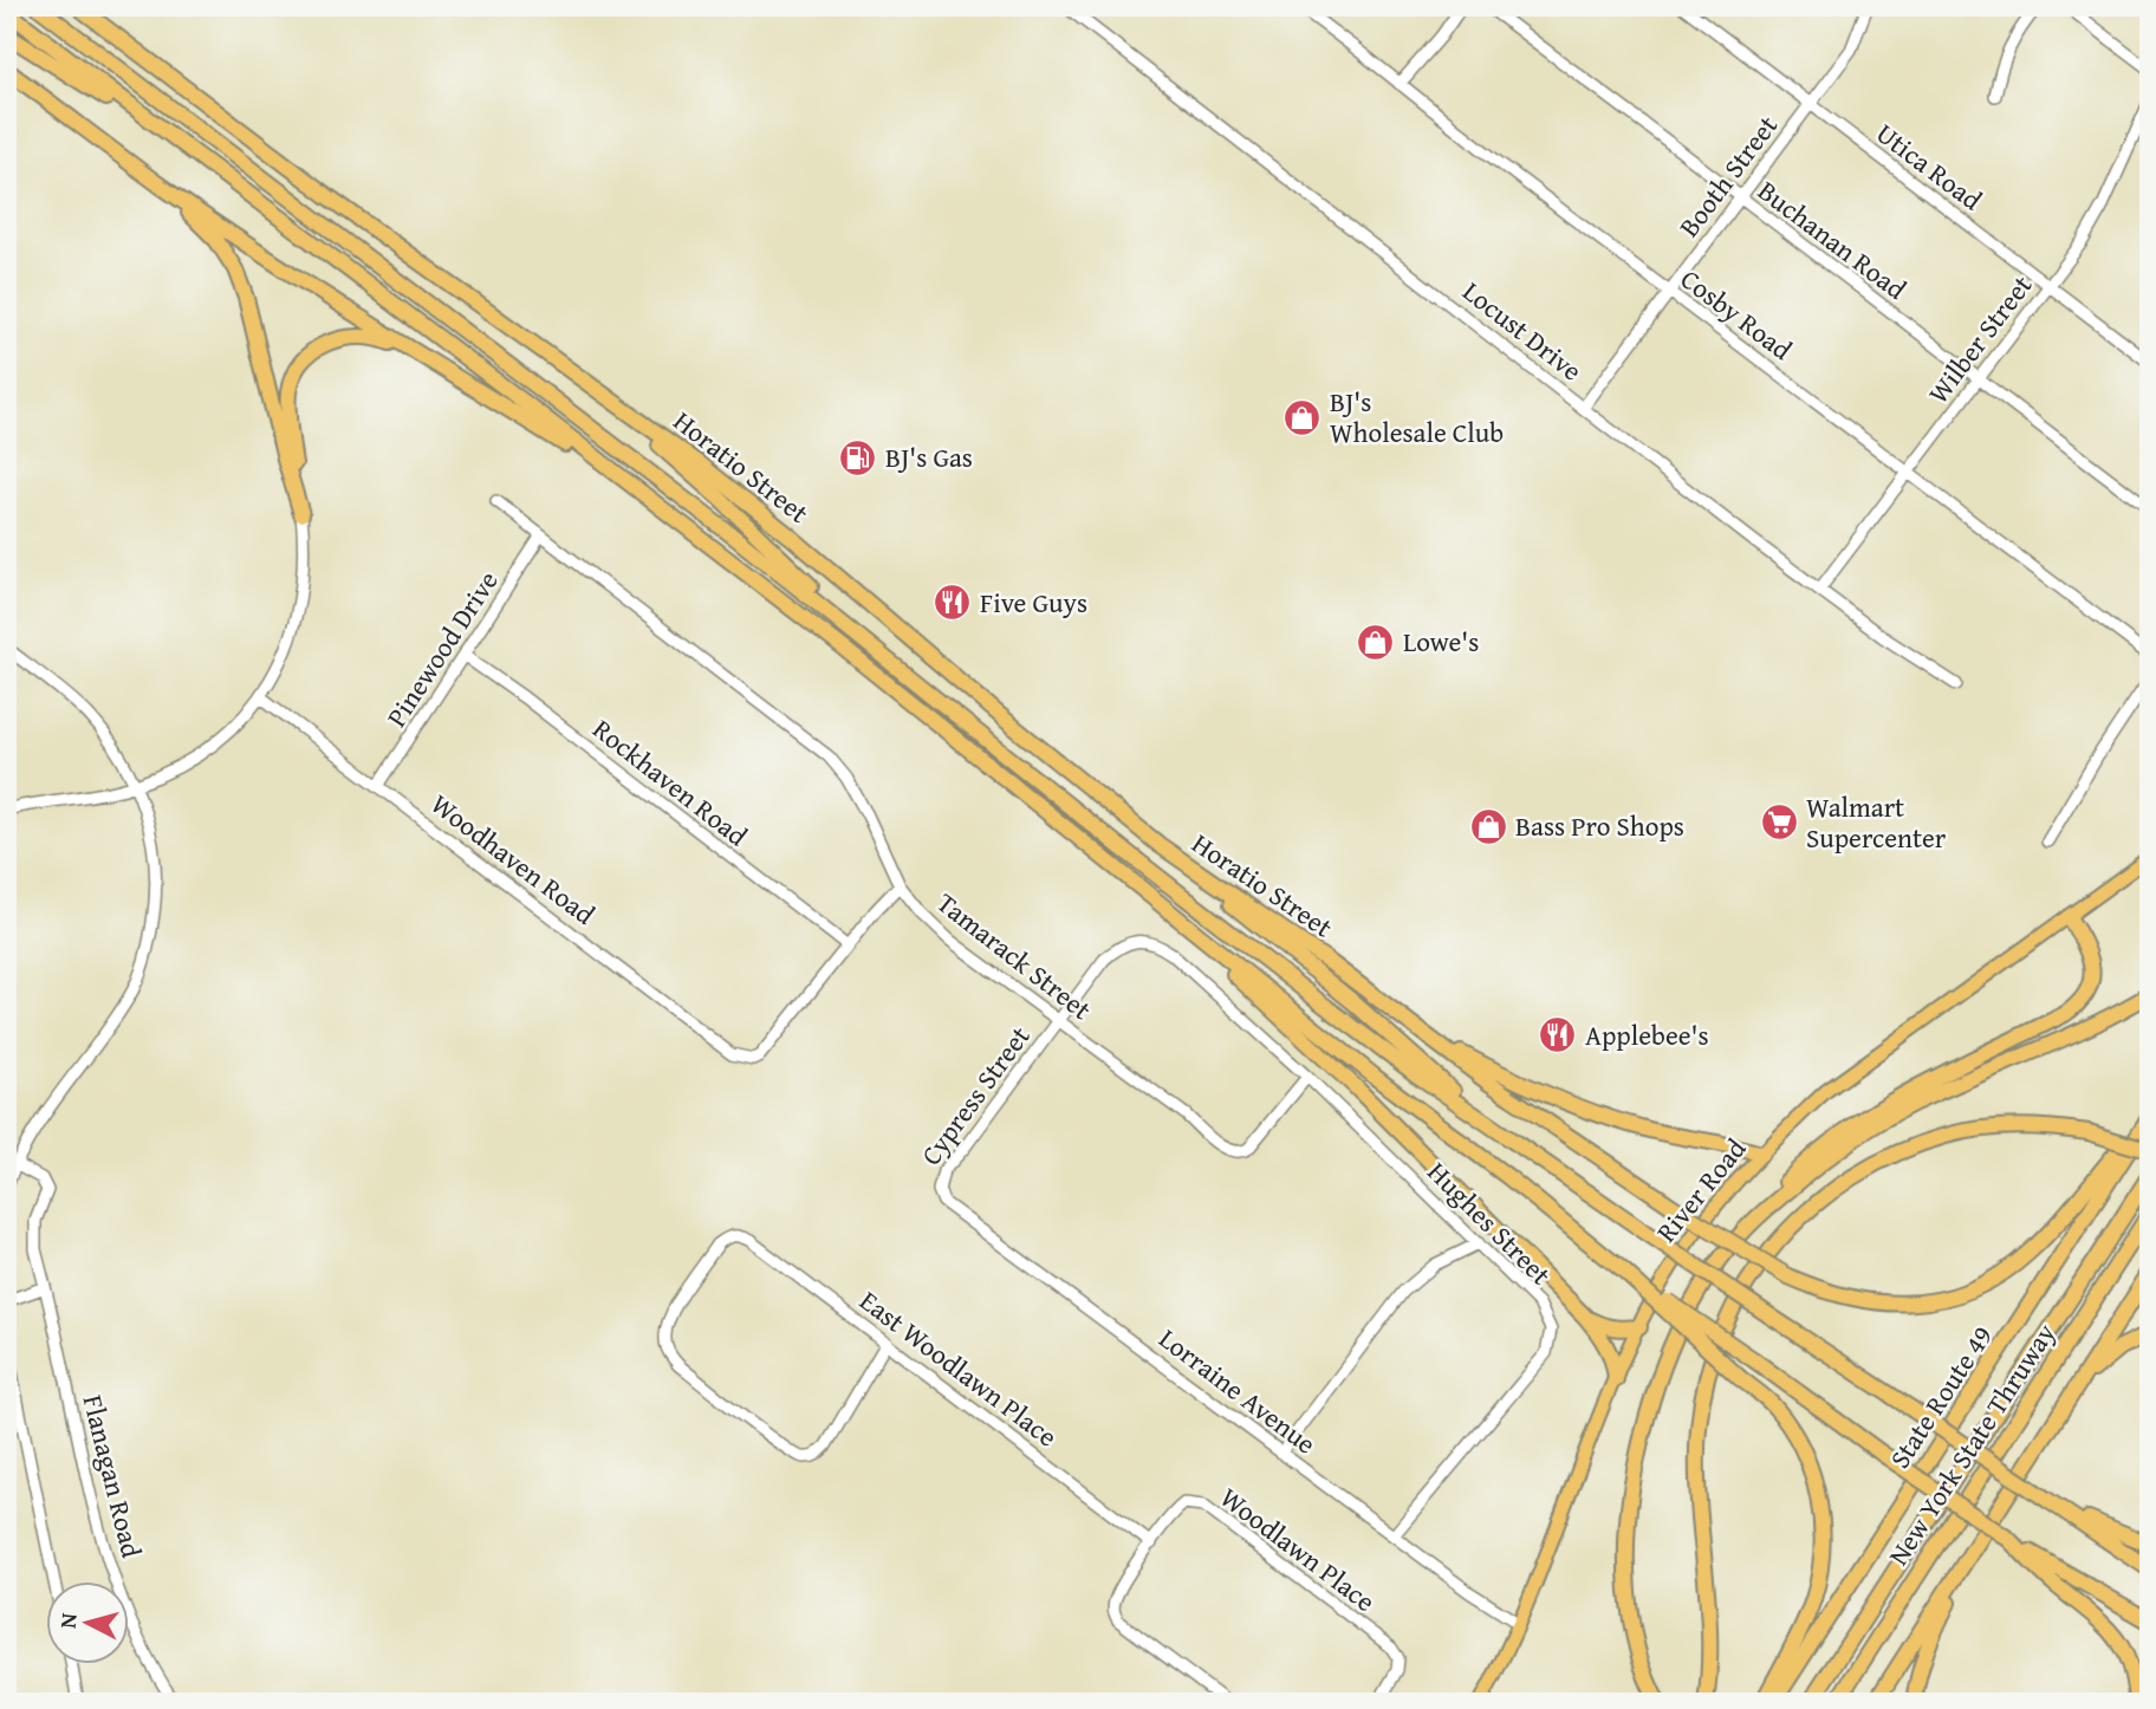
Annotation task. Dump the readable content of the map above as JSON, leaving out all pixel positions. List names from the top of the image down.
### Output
{
  "streets": {
    "highway": ["Horatio Street", "State Route 49", "New York State Thruway"],
    "main road": ["River Road"],
    "street": [
      "Utica Road",
      "Booth Street",
      "Buchanan Road",
      "Cosby Road",
      "Locust Drive",
      "Wilber Street",
      "Pinewood Drive",
      "Rockhaven Road",
      "Woodhaven Road",
      "Tamarack Street",
      "Cypress Street",
      "Hughes Street",
      "East Woodlawn Place",
      "Lorraine Avenue",
      "Flanagan Road",
      "Woodlawn Place"
    ]
  },
  "crossings": [
    ["Utica Road", "Booth Street"],
    ["Utica Road", "Wilber Street"],
    ["Booth Street", "Buchanan Road"],
    ["Booth Street", "Cosby Road"],
    ["Booth Street", "Locust Drive"],
    ["Buchanan Road", "Wilber Street"],
    ["Cosby Road", "Wilber Street"],
    ["Locust Drive", "Wilber Street"],
    ["Pinewood Drive", "Rockhaven Road"],
    ["Pinewood Drive", "Woodhaven Road"],
    ["Pinewood Drive", "Tamarack Street"],
    ["Rockhaven Road", "Woodhaven Road"],
    ["Tamarack Street", "Cypress Street"],
    ["Tamarack Street", "Hughes Street"],
    ["Cypress Street", "Hughes Street"],
    ["Cypress Street", "Lorraine Avenue"],
    ["River Road", "Lorraine Avenue"],
    ["Hughes Street", "Lorraine Avenue"],
    ["East Woodlawn Place", "Woodlawn Place"]
  ],
  "places": {
    "shop": ["BJ's Wholesale Club", "Lowe's", "Bass Pro Shops"],
    "fuel station": ["BJ's Gas"],
    "restaurant": ["Five Guys", "Applebee's"],
    "supermarket": ["Walmart Supercenter"]
  },
  "north": "left"
}
